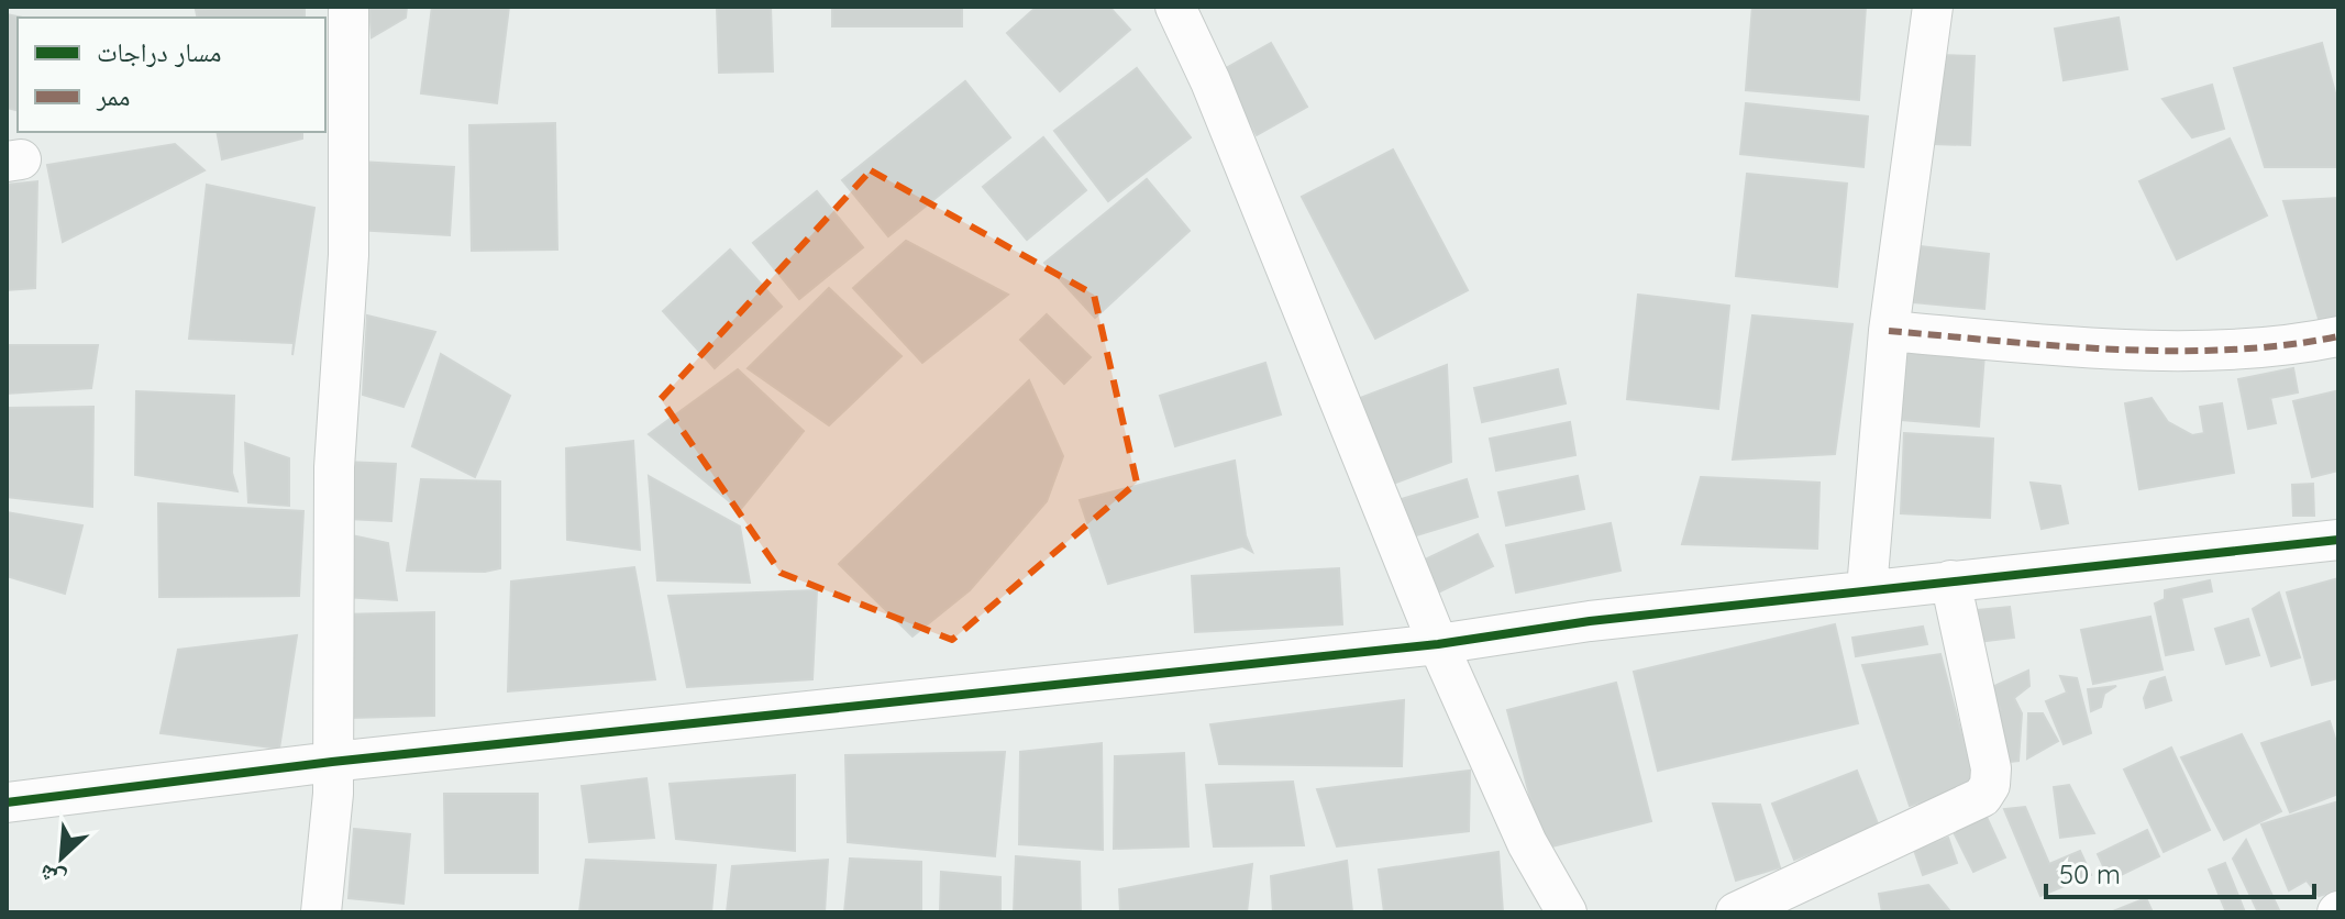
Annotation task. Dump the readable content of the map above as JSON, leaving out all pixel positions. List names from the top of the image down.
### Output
{
  "legend": ["مسار دراجات", "ممر"],
  "scale_bar": "50 m",
  "north": "bottom left"
}
